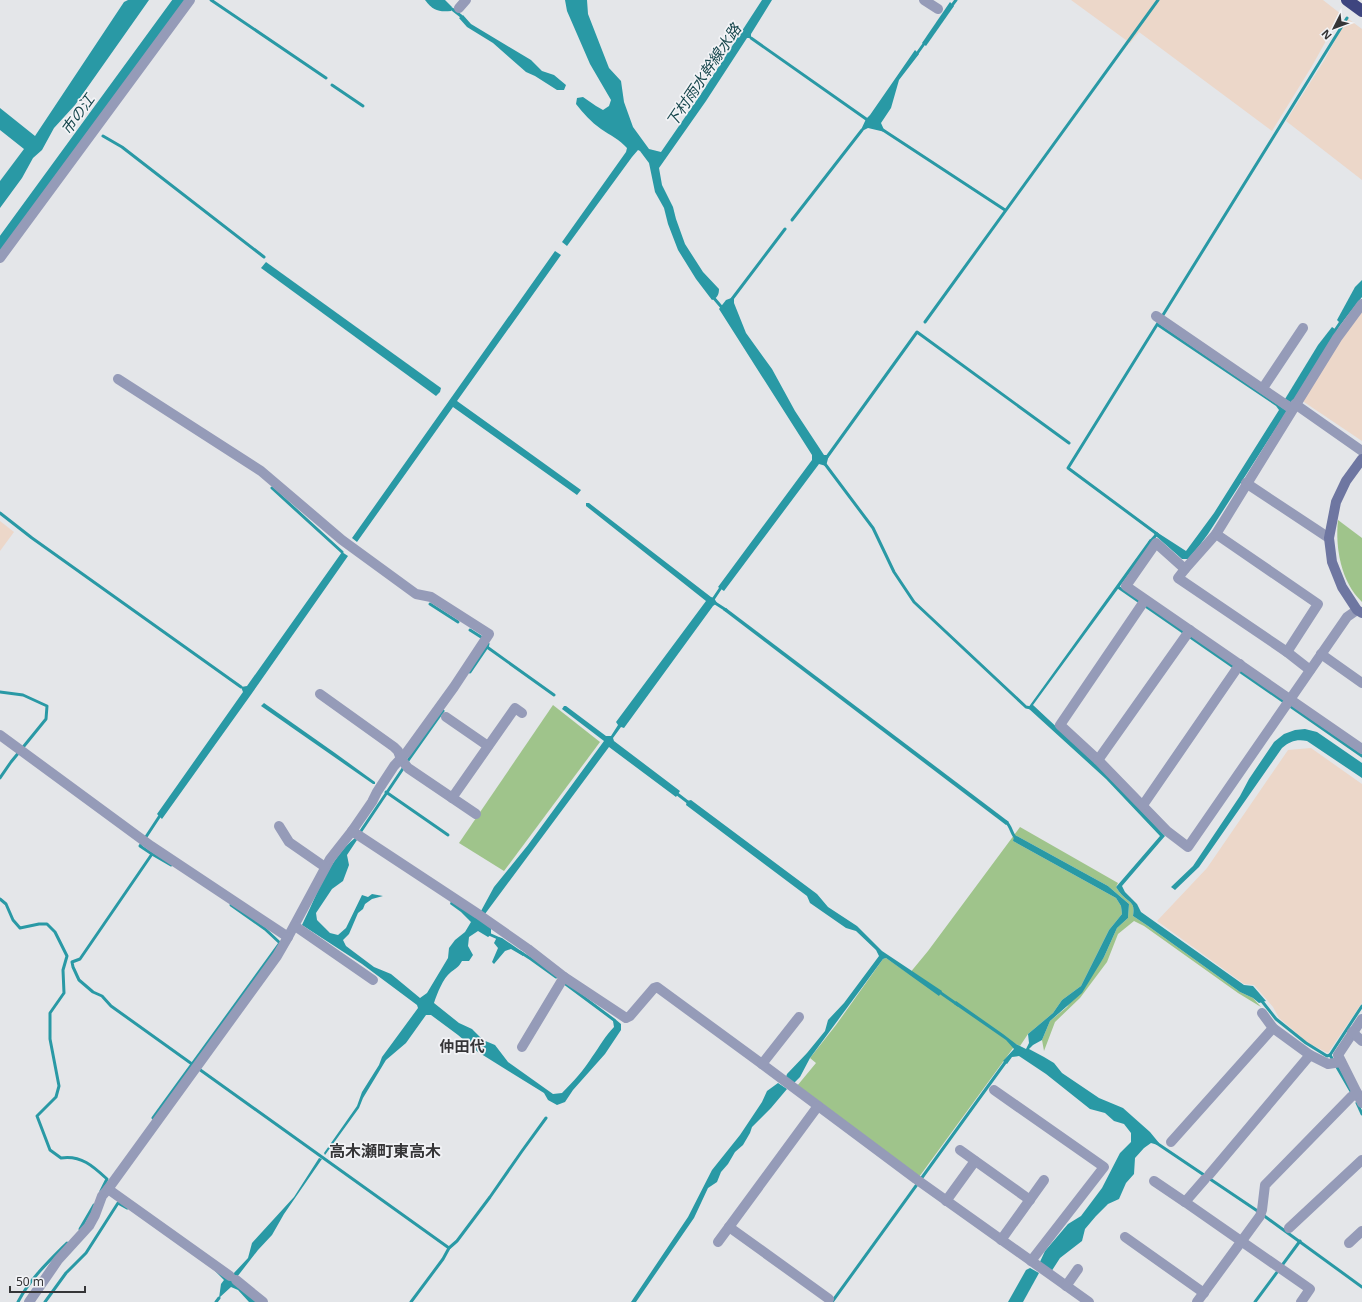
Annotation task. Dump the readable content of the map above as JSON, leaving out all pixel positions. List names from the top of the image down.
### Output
{
  "districts": ["仲田代", "高木瀬町東高木"],
  "water": ["下村雨水幹線水路", "市の江"],
  "scale_bar": "50 m",
  "north": "bottom left"
}
